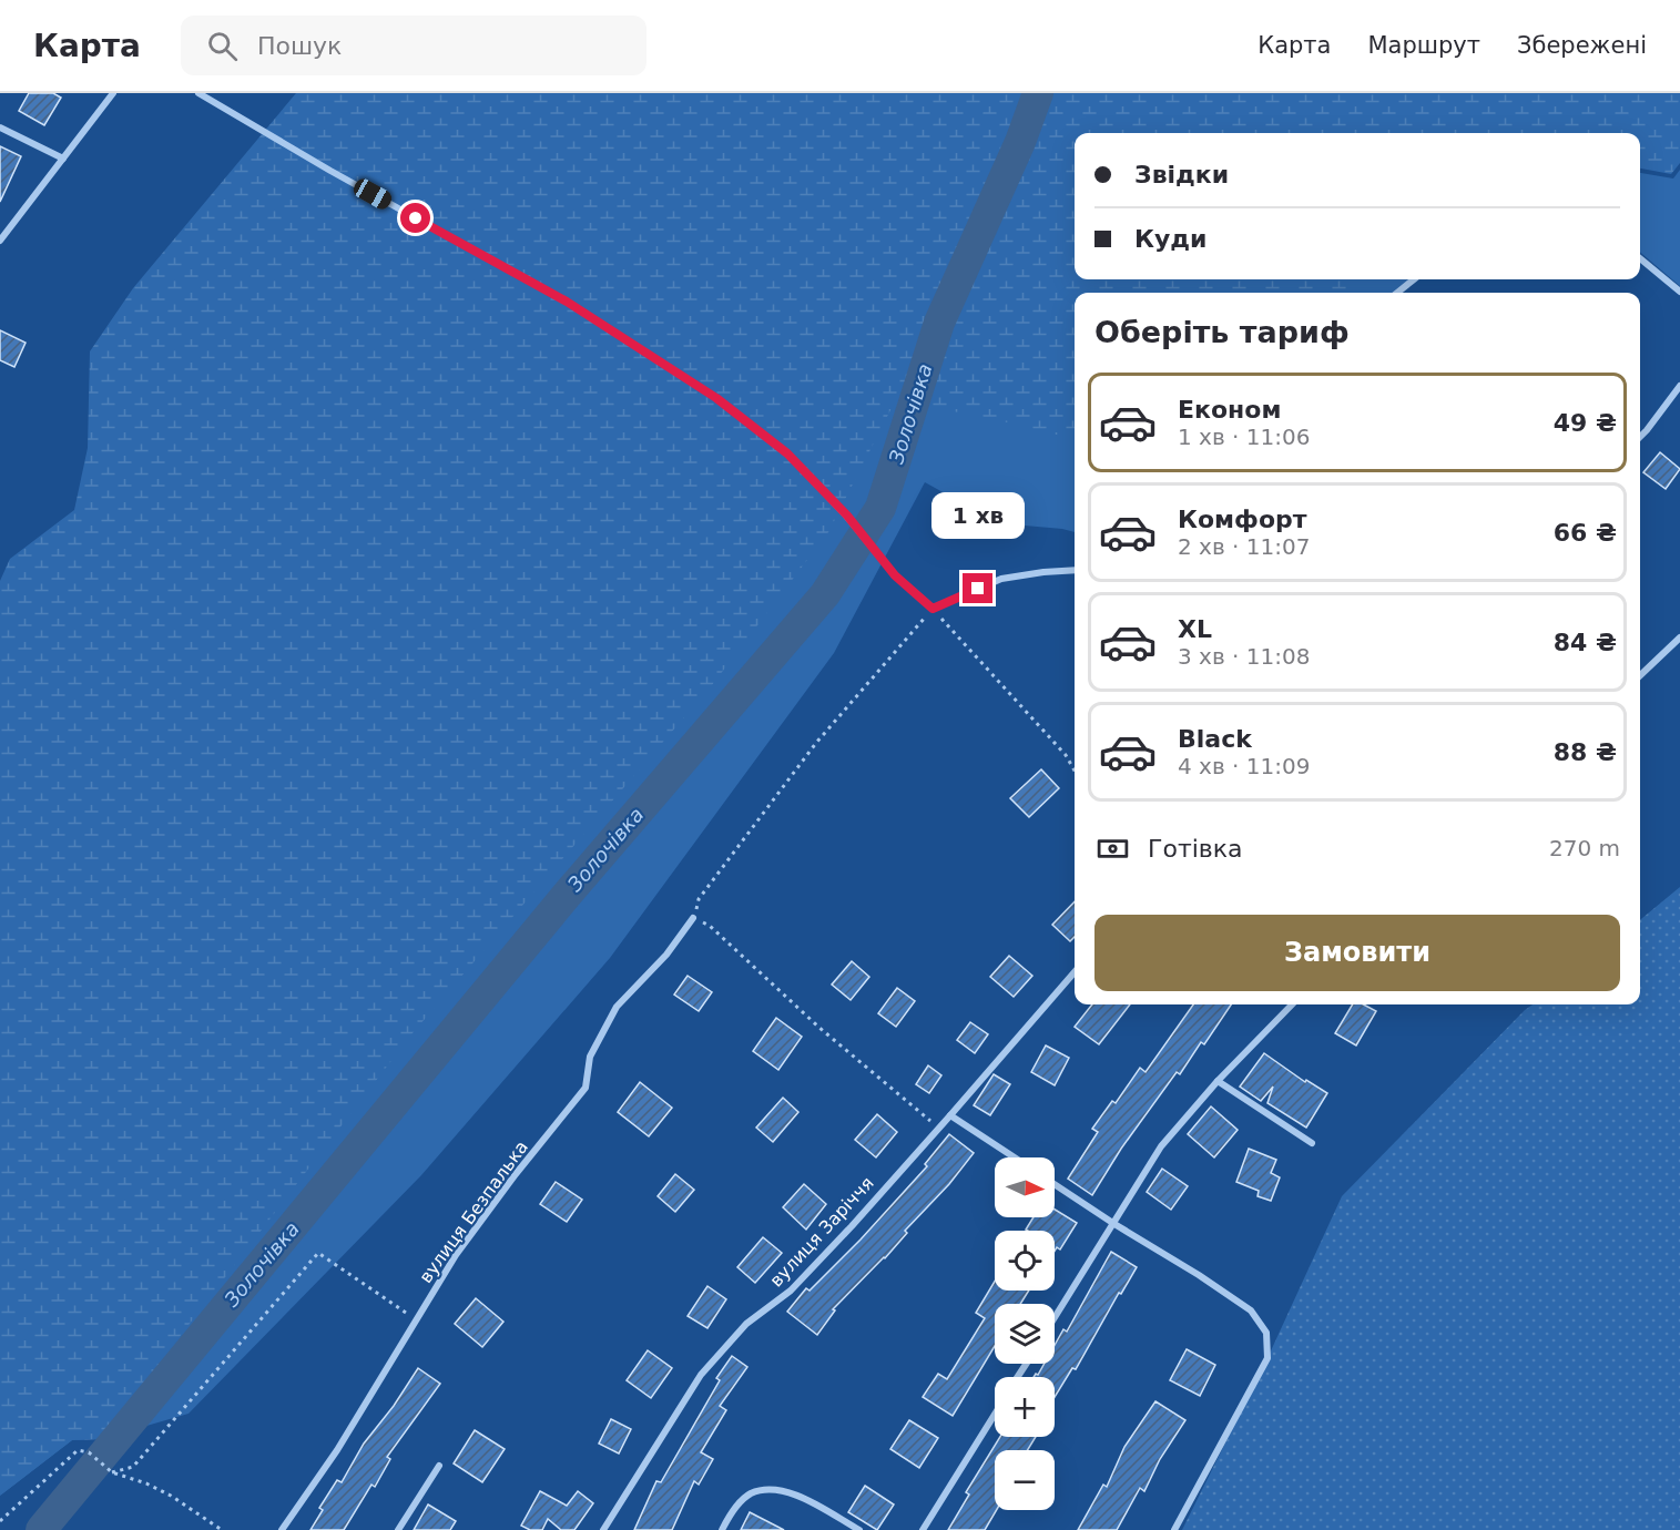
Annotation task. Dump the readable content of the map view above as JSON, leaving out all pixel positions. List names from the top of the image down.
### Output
{
  "streets": {
    "street": ["вулиця Безпалька", "вулиця Заріччя"]
  },
  "water": ["Золочівка"],
  "north": "right",
  "page": {
    "header": "Карта",
    "search": "Пошук",
    "nav": ["Карта", "Маршрут", "Збережені"],
    "banner": ["Звідки", "Куди"],
    "heading": "Оберіть тариф",
    "list": [
      {
        "name": "Економ",
        "note": "1 хв · 11:06",
        "value": "49 ₴"
      },
      {
        "name": "Комфорт",
        "note": "2 хв · 11:07",
        "value": "66 ₴"
      },
      {
        "name": "XL",
        "note": "3 хв · 11:08",
        "value": "84 ₴"
      },
      {
        "name": "Black",
        "note": "4 хв · 11:09",
        "value": "88 ₴"
      }
    ],
    "bubble": "1 хв",
    "pay": ["Готівка", "270 m"],
    "buttons": "Замовити",
    "map_buttons": ["+", "−"]
  }
}
